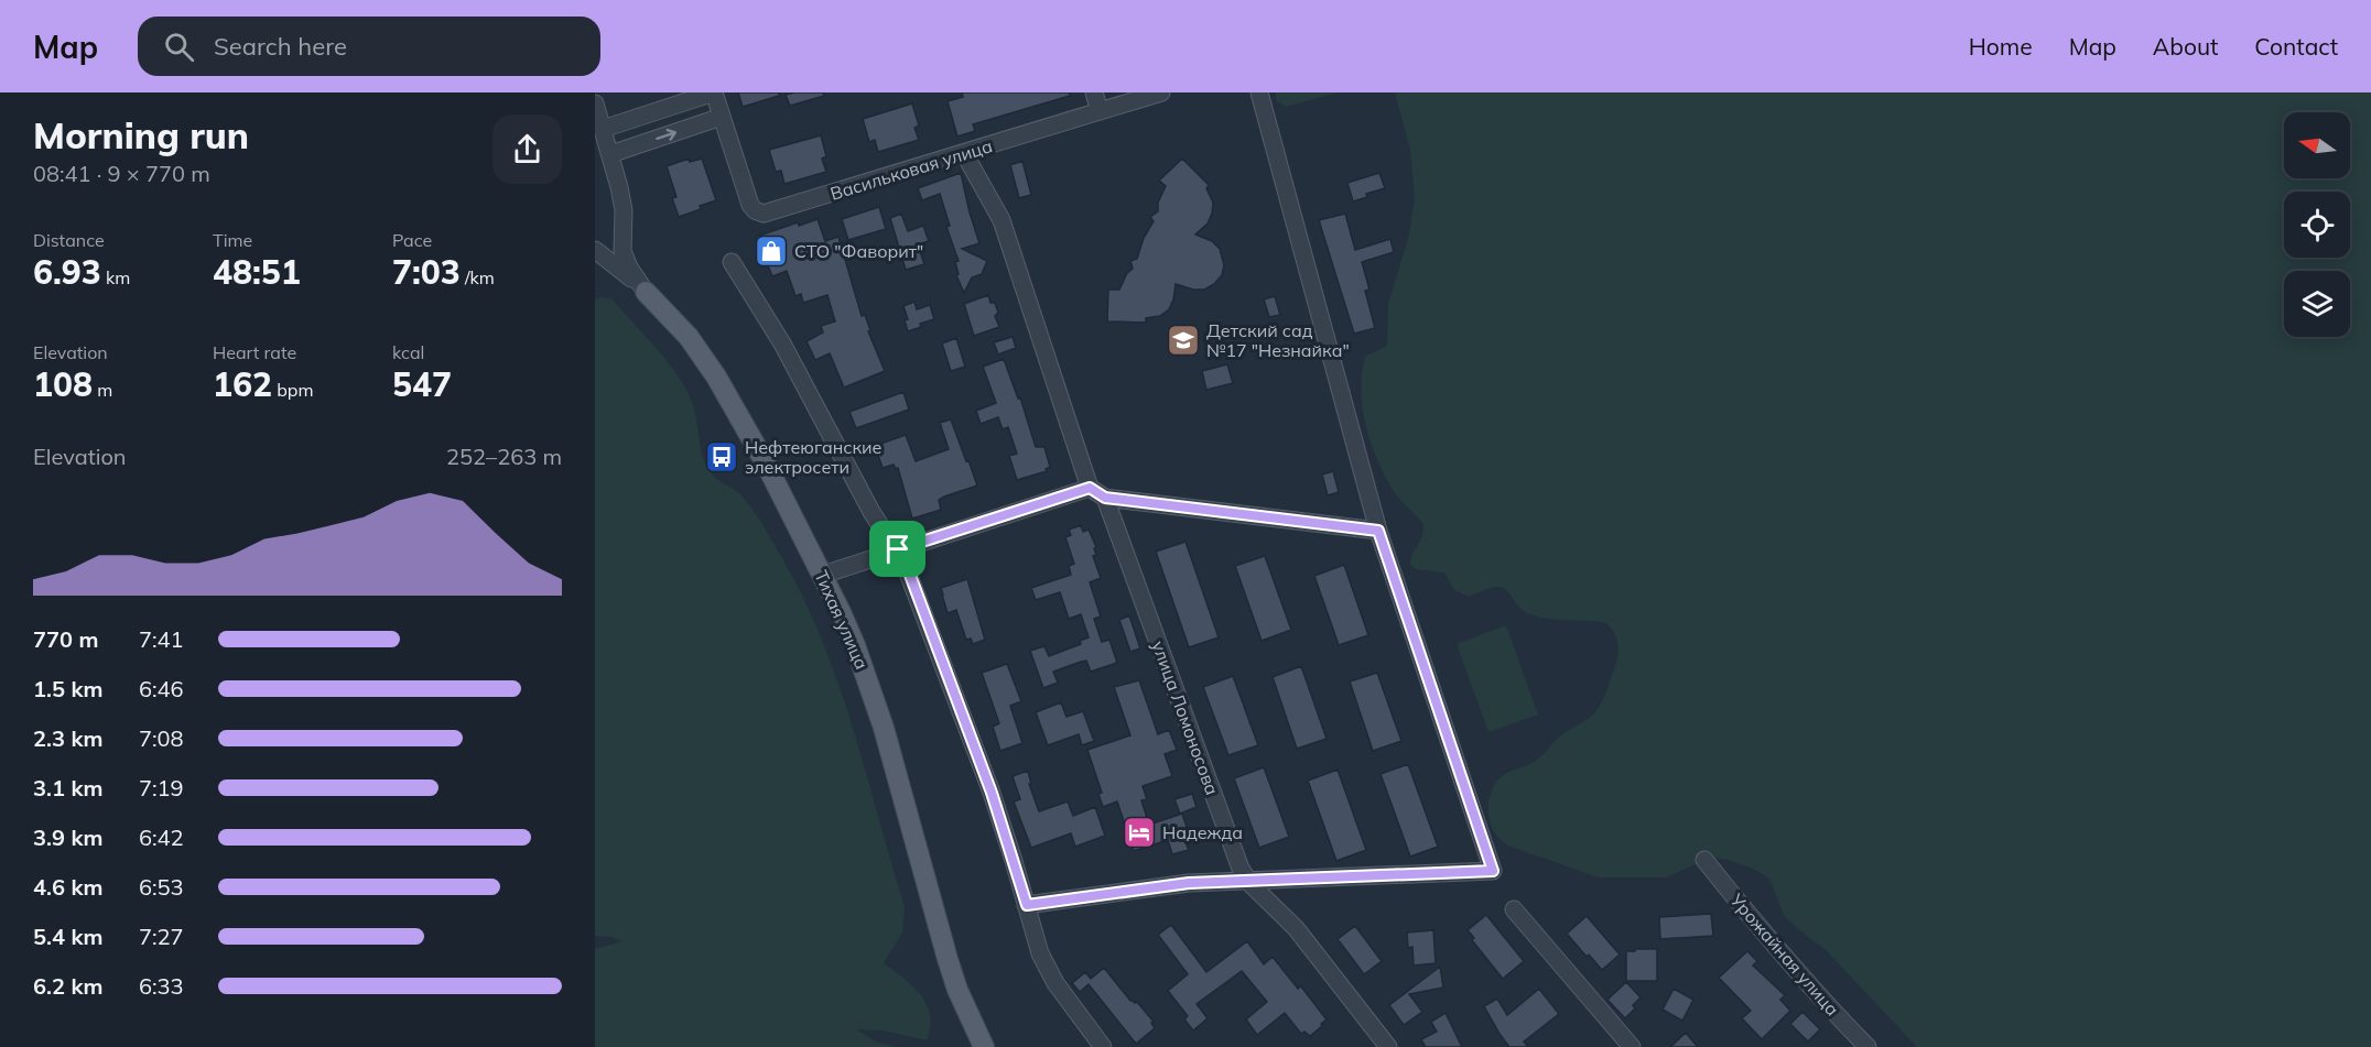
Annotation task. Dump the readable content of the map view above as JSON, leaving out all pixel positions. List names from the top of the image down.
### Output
{
  "streets": {
    "main road": ["Тихая улица"],
    "street": ["Васильковая улица", "улица Ломоносова", "Урожайная улица"]
  },
  "places": {
    "shop": ["СТО \"Фаворит\""],
    "school or university": ["Детский сад №17 \"Незнайка\""],
    "bus stop": ["Нефтеюганские электросети"],
    "hotel": ["Надежда"]
  },
  "north": "left",
  "page": {
    "header": "Map",
    "search": "Search here",
    "nav": [
      "Home",
      "Map",
      "About",
      "Contact"
    ],
    "heading": ["Morning run", "08:41 · 9 × 770 m"],
    "stats": [
      ["Distance", "6.93 km"],
      ["Time", "48:51"],
      ["Pace", "7:03 /km"],
      ["Elevation", "108 m"],
      ["Heart rate", "162 bpm"],
      ["kcal", "547"]
    ],
    "chart": ["Elevation", "252–263 m"],
    "list": [
      {
        "name": "770 m",
        "note": "7:41"
      },
      {
        "name": "1.5 km",
        "note": "6:46"
      },
      {
        "name": "2.3 km",
        "note": "7:08"
      },
      {
        "name": "3.1 km",
        "note": "7:19"
      },
      {
        "name": "3.9 km",
        "note": "6:42"
      },
      {
        "name": "4.6 km",
        "note": "6:53"
      },
      {
        "name": "5.4 km",
        "note": "7:27"
      },
      {
        "name": "6.2 km",
        "note": "6:33"
      }
    ]
  }
}
